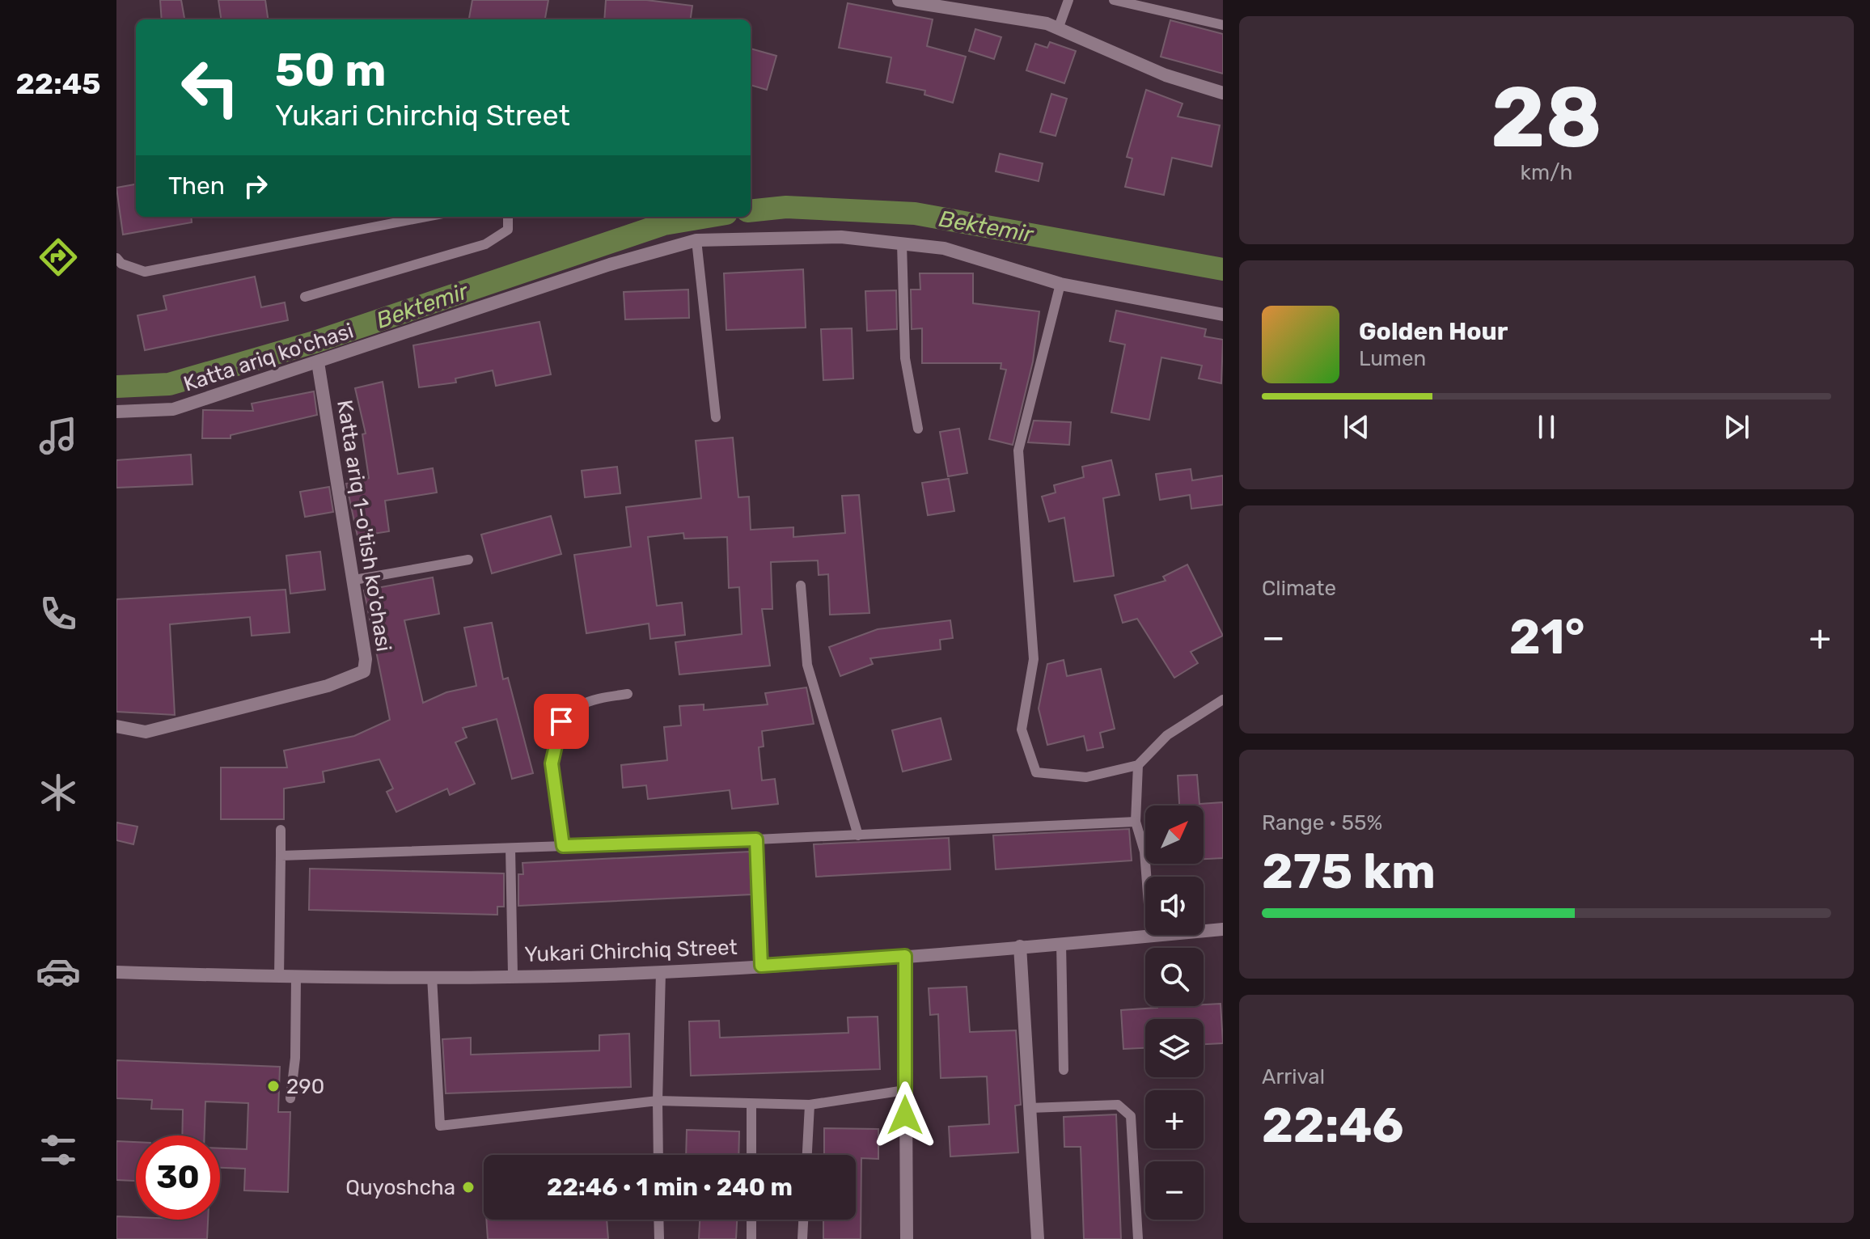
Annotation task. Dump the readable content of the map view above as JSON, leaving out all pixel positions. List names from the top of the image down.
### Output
{
  "streets": {
    "street": ["Katta ariq ko'chasi", "Katta ariq 1-o'tish ko'chasi", "Yukari Chirchiq Street"]
  },
  "crossings": [
    ["Katta ariq ko'chasi", "Katta ariq 1-o'tish ko'chasi"]
  ],
  "water": ["Bektemir"],
  "places": ["290", "Quyoshcha"],
  "north": "top right",
  "page": {
    "tabs": "22:45",
    "tile": [
      ["28", "km/h"],
      "Climate",
      ["Range · 55%", "275 km"],
      ["Arrival", "22:46"]
    ],
    "turn": ["50 m", "Yukari Chirchiq Street"],
    "then": "Then",
    "song": ["Golden Hour", "Lumen"],
    "heat": ["−", "21°", "+"],
    "map_buttons": ["+", "−"],
    "limit": "30",
    "trip": "22:46 · 1 min · 240 m"
  }
}
